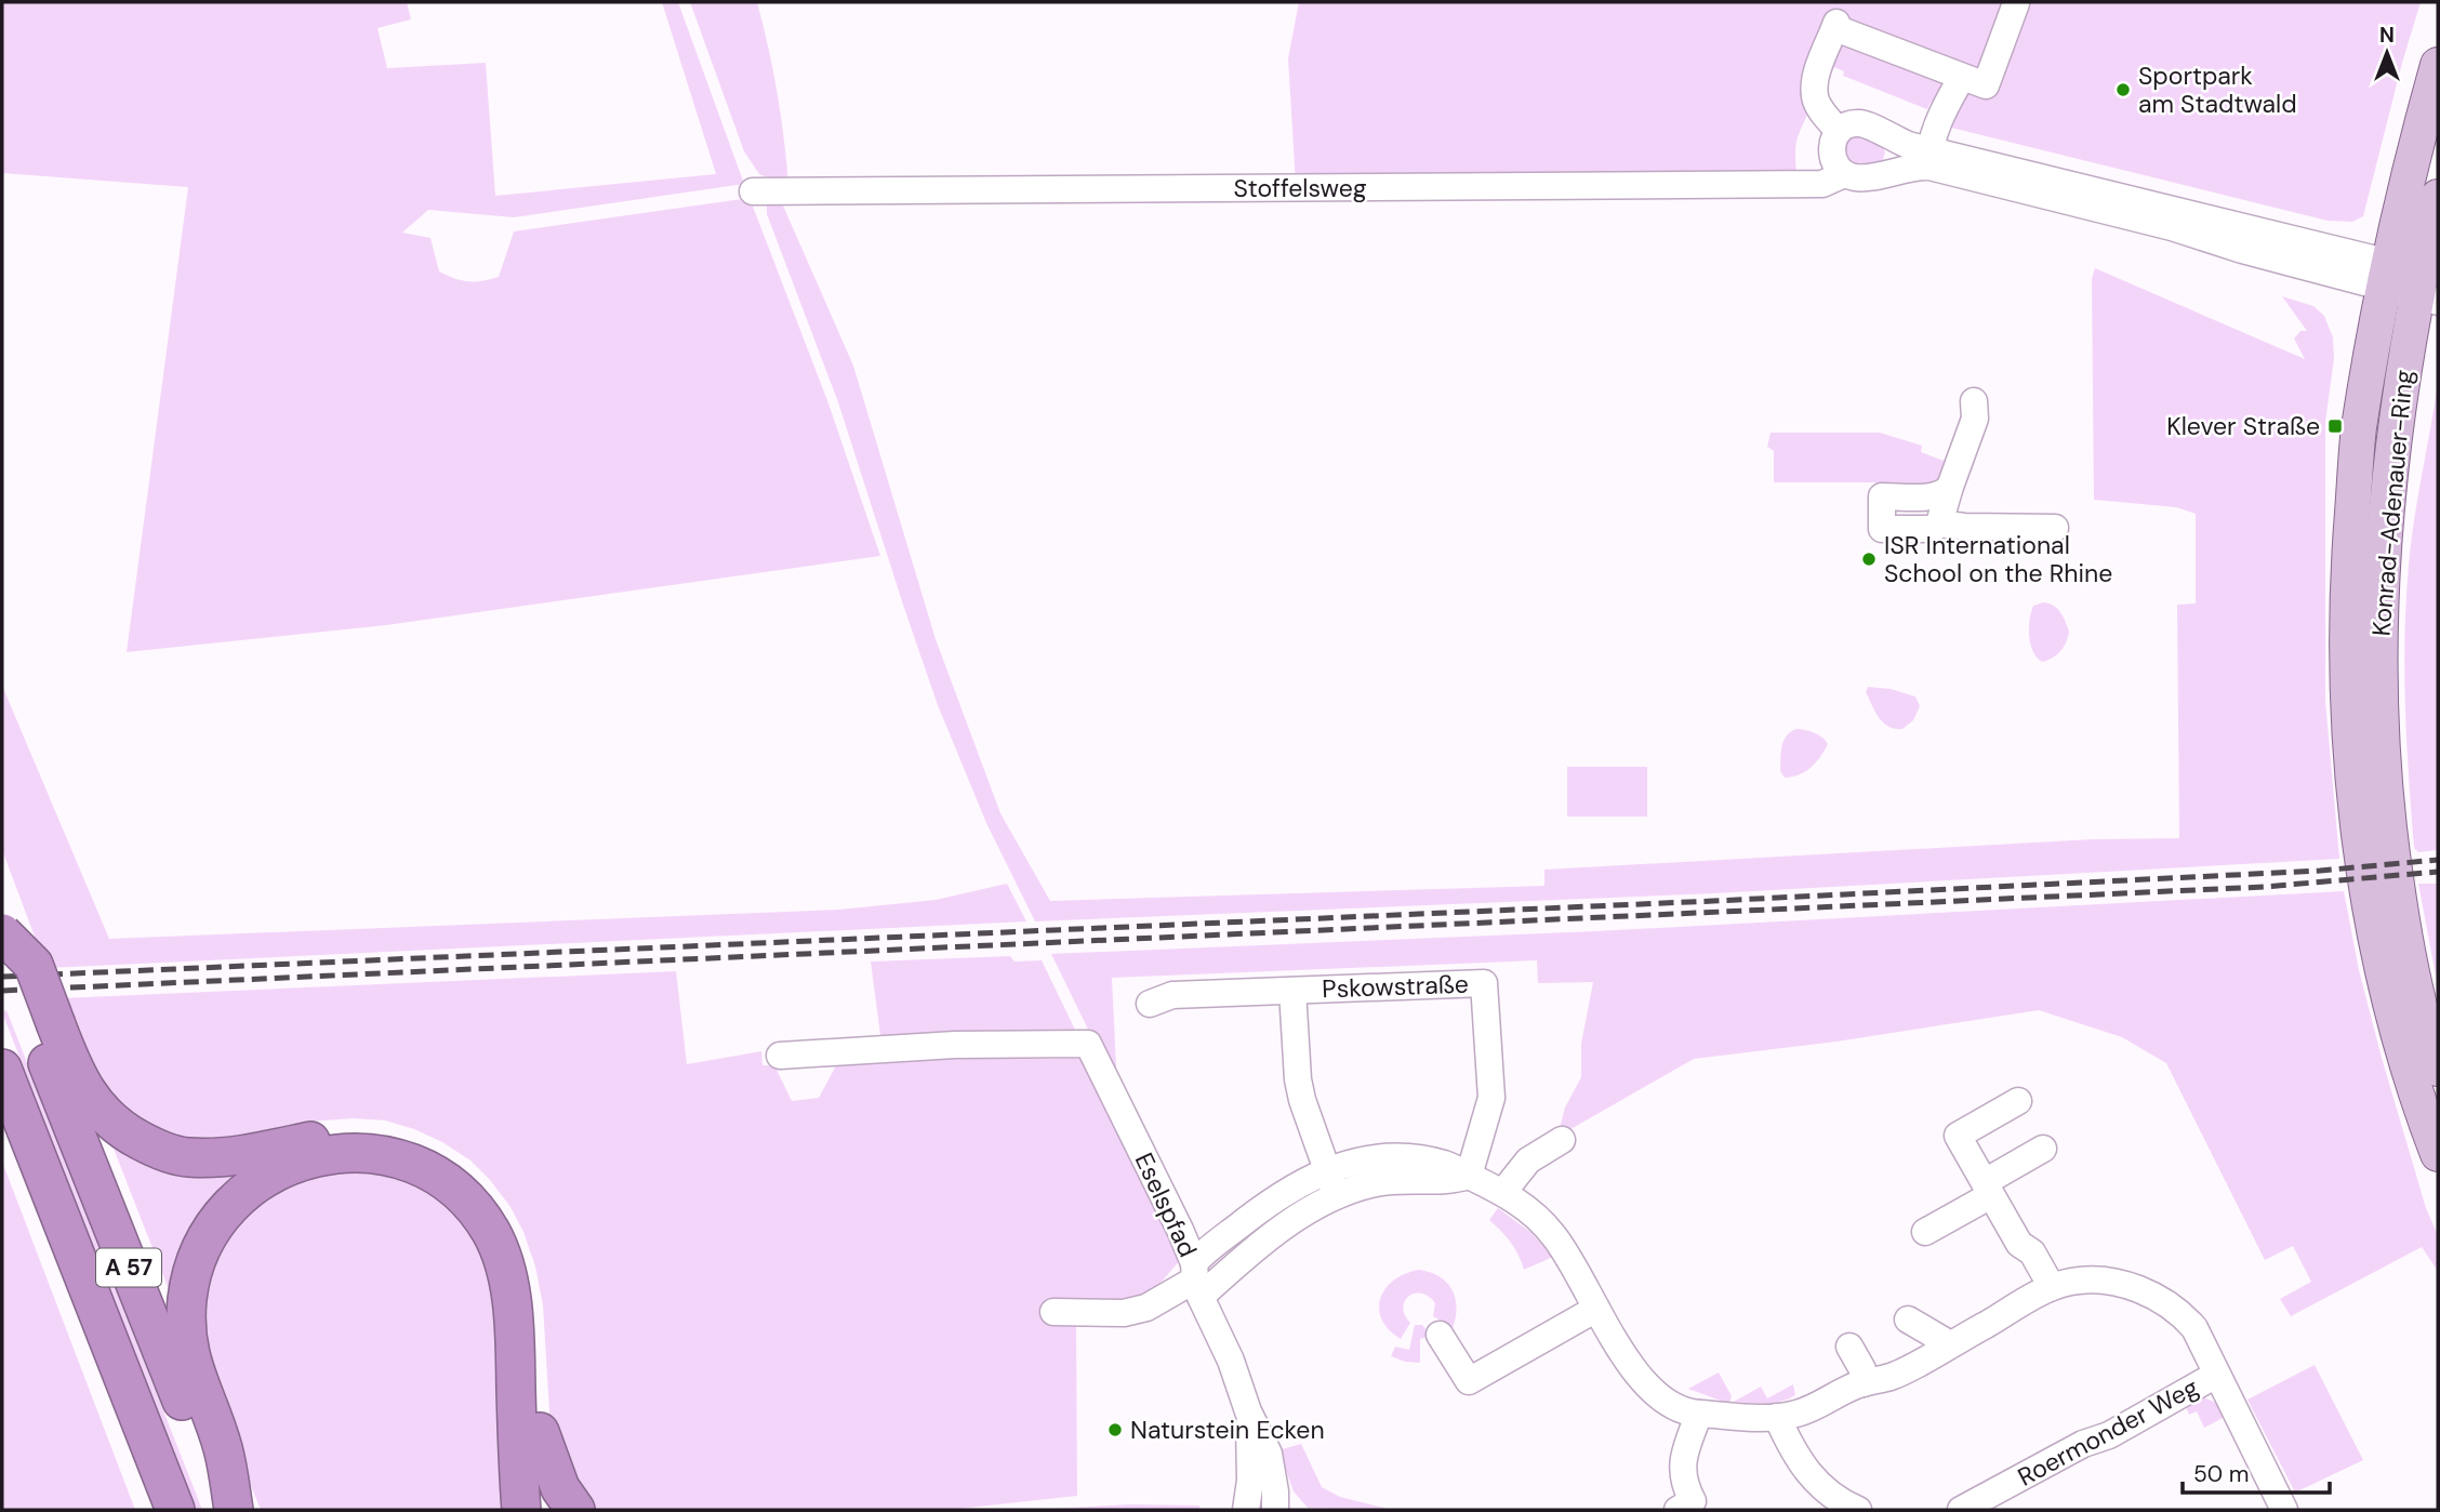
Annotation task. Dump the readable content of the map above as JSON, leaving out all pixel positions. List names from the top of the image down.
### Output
{
  "streets": {
    "highway": ["A 57"],
    "main road": ["Konrad-Adenauer-Ring"],
    "street": [
      "Stoffelsweg",
      "Pskowstraße",
      "Eselspfad",
      "Roermonder Weg"
    ]
  },
  "places": {
    "other": ["Sportpark am Stadtwald", "ISR International School on the Rhine", "Naturstein Ecken"],
    "transit": ["Klever Straße"]
  },
  "scale_bar": "50 m",
  "north": "top"
}
